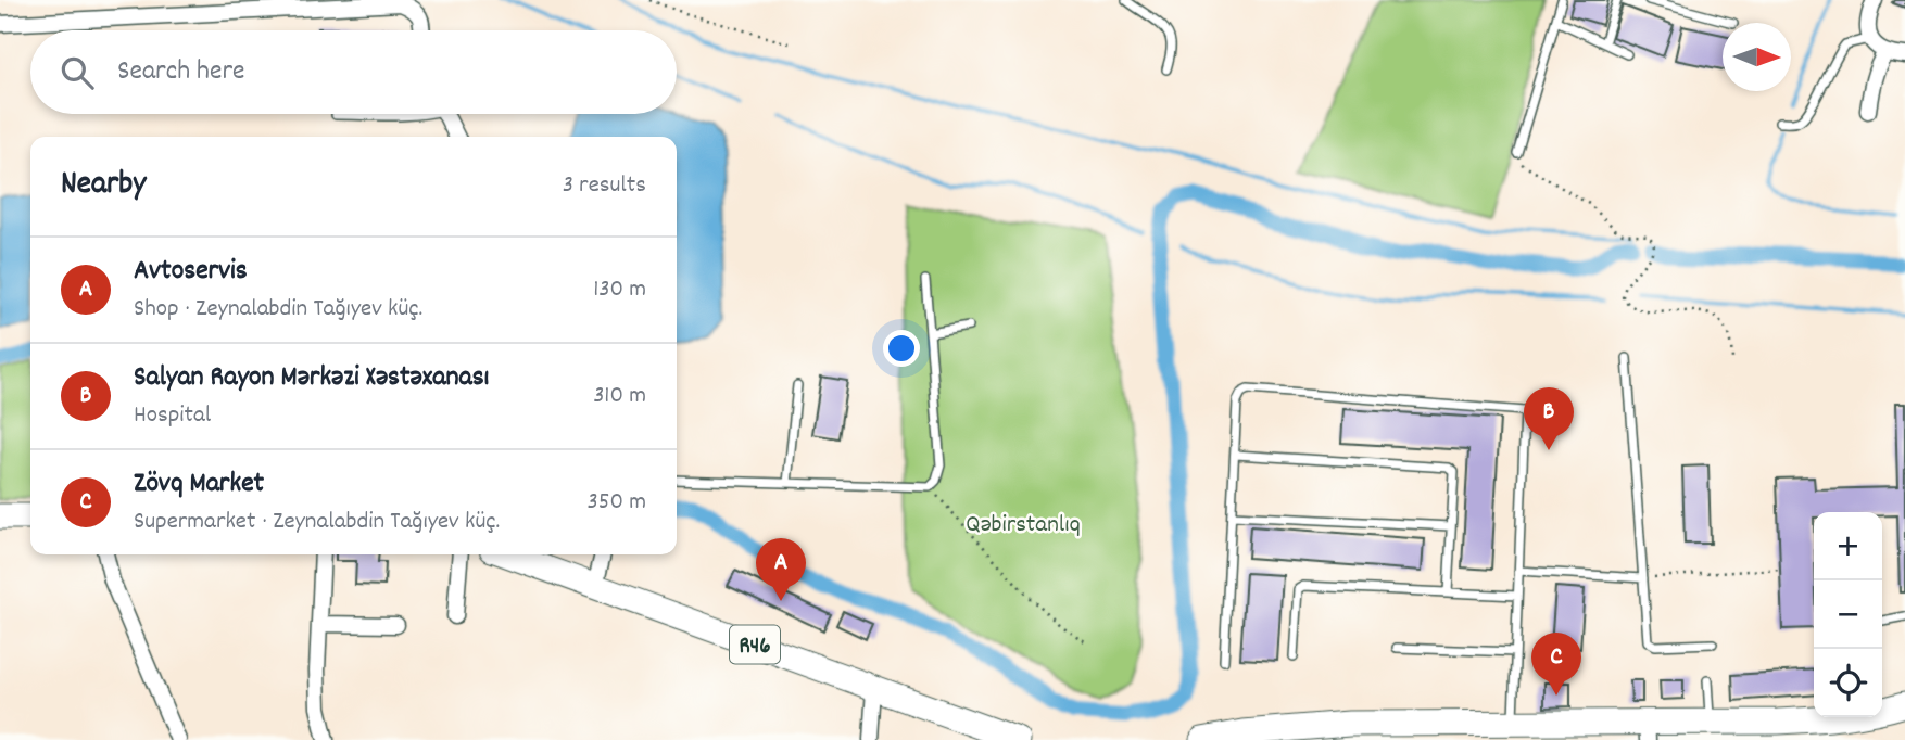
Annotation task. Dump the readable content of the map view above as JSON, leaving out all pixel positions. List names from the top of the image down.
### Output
{
  "streets": {
    "main road": ["R46"]
  },
  "parks": ["Qəbirstanlıq"],
  "north": "right",
  "page": {
    "search": "Search here",
    "heading": ["Nearby", "3 results"],
    "list": [
      {
        "mark": "A",
        "name": "Avtoservis",
        "note": "Shop · Zeynalabdin Tağıyev küç.",
        "value": "130 m"
      },
      {
        "mark": "B",
        "name": "Salyan Rayon Mərkəzi Xəstəxanası",
        "note": "Hospital",
        "value": "310 m"
      },
      {
        "mark": "C",
        "name": "Zövq Market",
        "note": "Supermarket · Zeynalabdin Tağıyev küç.",
        "value": "350 m"
      }
    ],
    "pins": ["B", "A", "C"],
    "map_buttons": ["+", "−"]
  }
}
